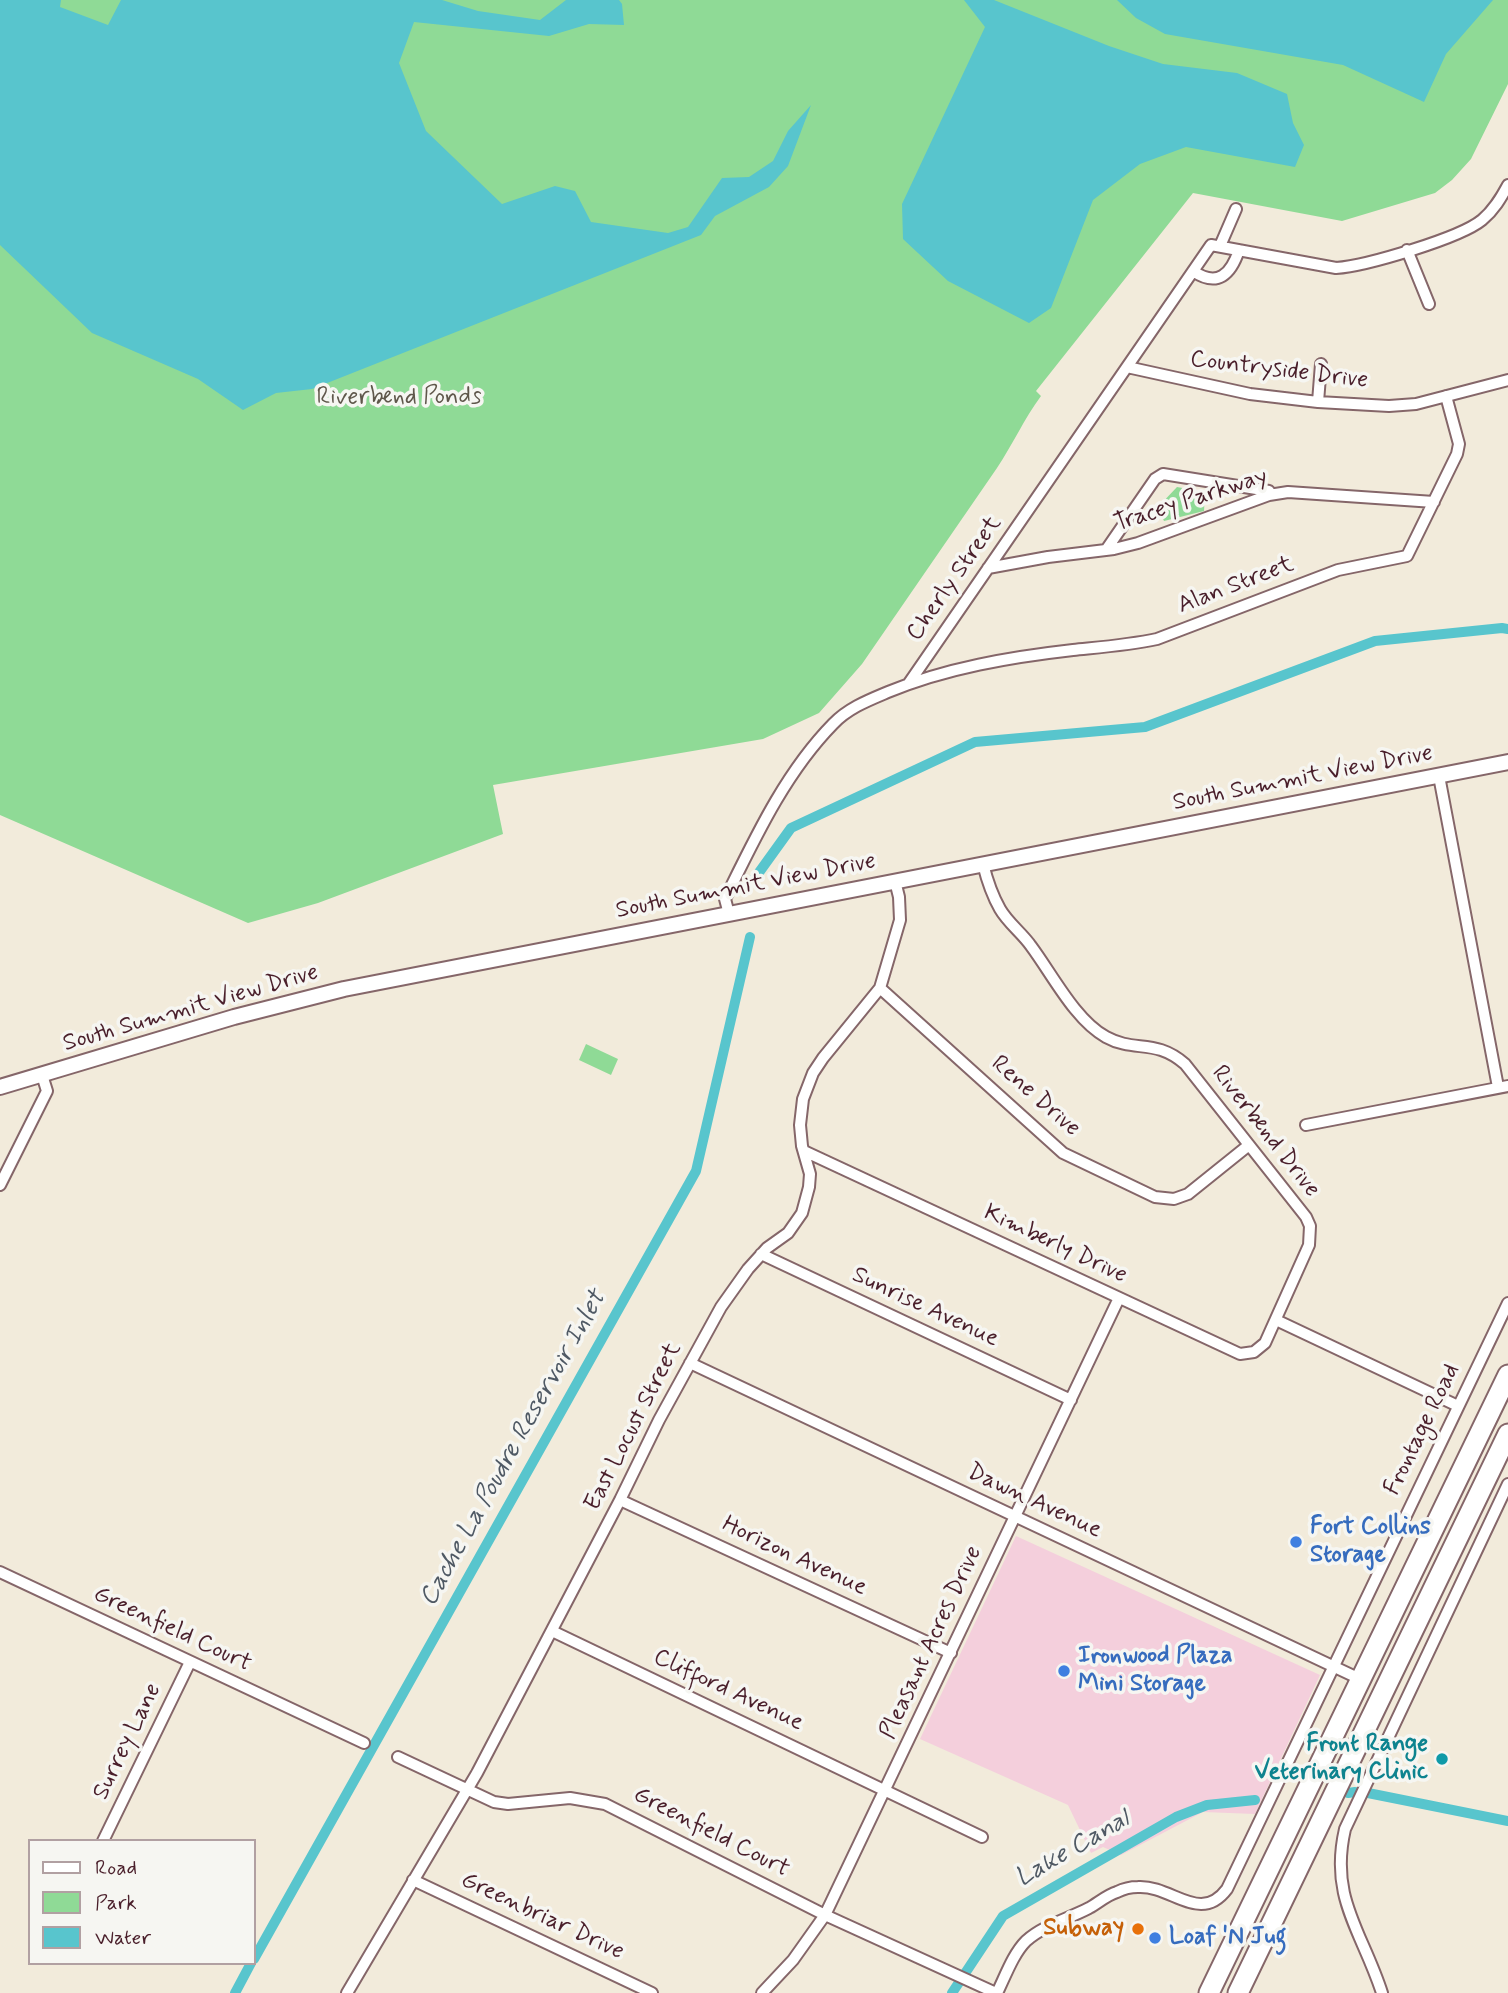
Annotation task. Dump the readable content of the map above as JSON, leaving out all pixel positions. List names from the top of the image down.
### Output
{
  "streets": {
    "street": [
      "Countryside Drive",
      "Tracey Parkway",
      "Cherly Street",
      "Alan Street",
      "South Summit View Drive",
      "Rene Drive",
      "Riverbend Drive",
      "Kimberly Drive",
      "Sunrise Avenue",
      "East Locust Street",
      "Frontage Road",
      "Dawn Avenue",
      "Horizon Avenue",
      "Greenfield Court",
      "Pleasant Acres Drive",
      "Clifford Avenue",
      "Surrey Lane",
      "Greenbriar Drive"
    ]
  },
  "crossings": [
    ["Countryside Drive", "Cherly Street"],
    ["Countryside Drive", "Alan Street"],
    ["Tracey Parkway", "Cherly Street"],
    ["Tracey Parkway", "Alan Street"],
    ["Cherly Street", "Alan Street"],
    ["South Summit View Drive", "Riverbend Drive"],
    ["South Summit View Drive", "East Locust Street"],
    ["Rene Drive", "Riverbend Drive"],
    ["Rene Drive", "East Locust Street"],
    ["Riverbend Drive", "Kimberly Drive"],
    ["Kimberly Drive", "East Locust Street"],
    ["Kimberly Drive", "Pleasant Acres Drive"],
    ["Sunrise Avenue", "East Locust Street"],
    ["Sunrise Avenue", "Pleasant Acres Drive"],
    ["East Locust Street", "Dawn Avenue"],
    ["East Locust Street", "Horizon Avenue"],
    ["East Locust Street", "Greenfield Court"],
    ["East Locust Street", "Clifford Avenue"],
    ["East Locust Street", "Greenbriar Drive"],
    ["Frontage Road", "Dawn Avenue"],
    ["Frontage Road", "Greenfield Court"],
    ["Dawn Avenue", "Pleasant Acres Drive"],
    ["Horizon Avenue", "Pleasant Acres Drive"],
    ["Greenfield Court", "Pleasant Acres Drive"],
    ["Greenfield Court", "Surrey Lane"],
    ["Pleasant Acres Drive", "Clifford Avenue"]
  ],
  "water": ["Cache La Poudre Reservoir Inlet", "Lake Canal"],
  "parks": ["Riverbend Ponds"],
  "places": [
    "Fort Collins Storage",
    "Ironwood Plaza Mini Storage",
    "Front Range Veterinary Clinic",
    "Subway",
    "Loaf 'N Jug"
  ],
  "legend": ["Road", "Park", "Water"]
}
